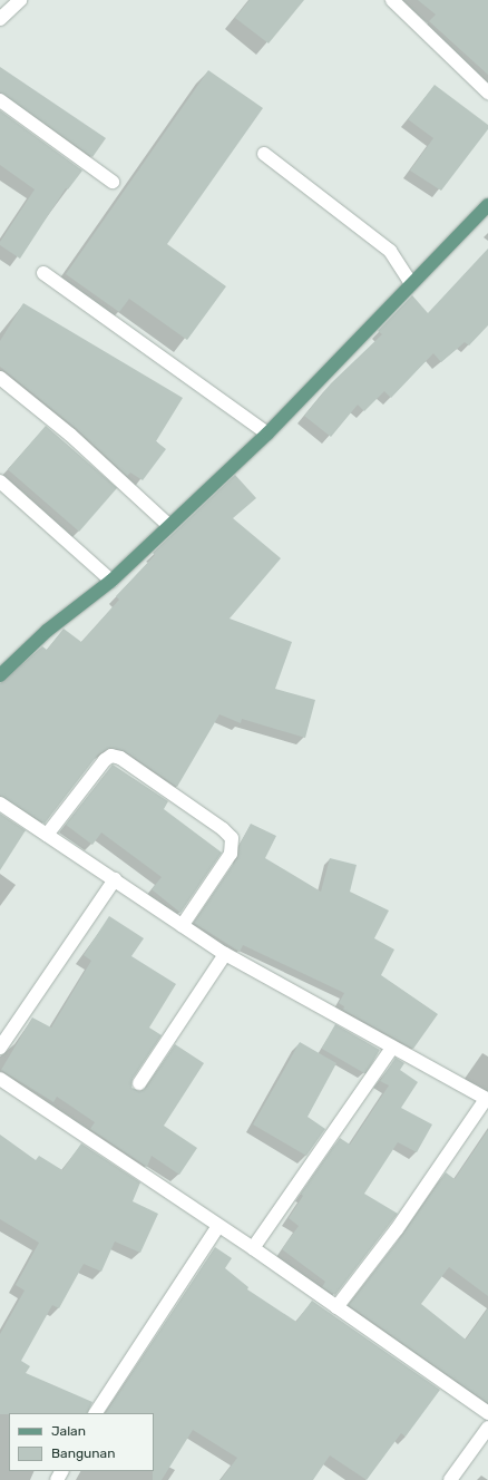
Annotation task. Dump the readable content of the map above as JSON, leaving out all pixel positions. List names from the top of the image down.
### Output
{
  "legend": ["Jalan", "Bangunan"]
}
